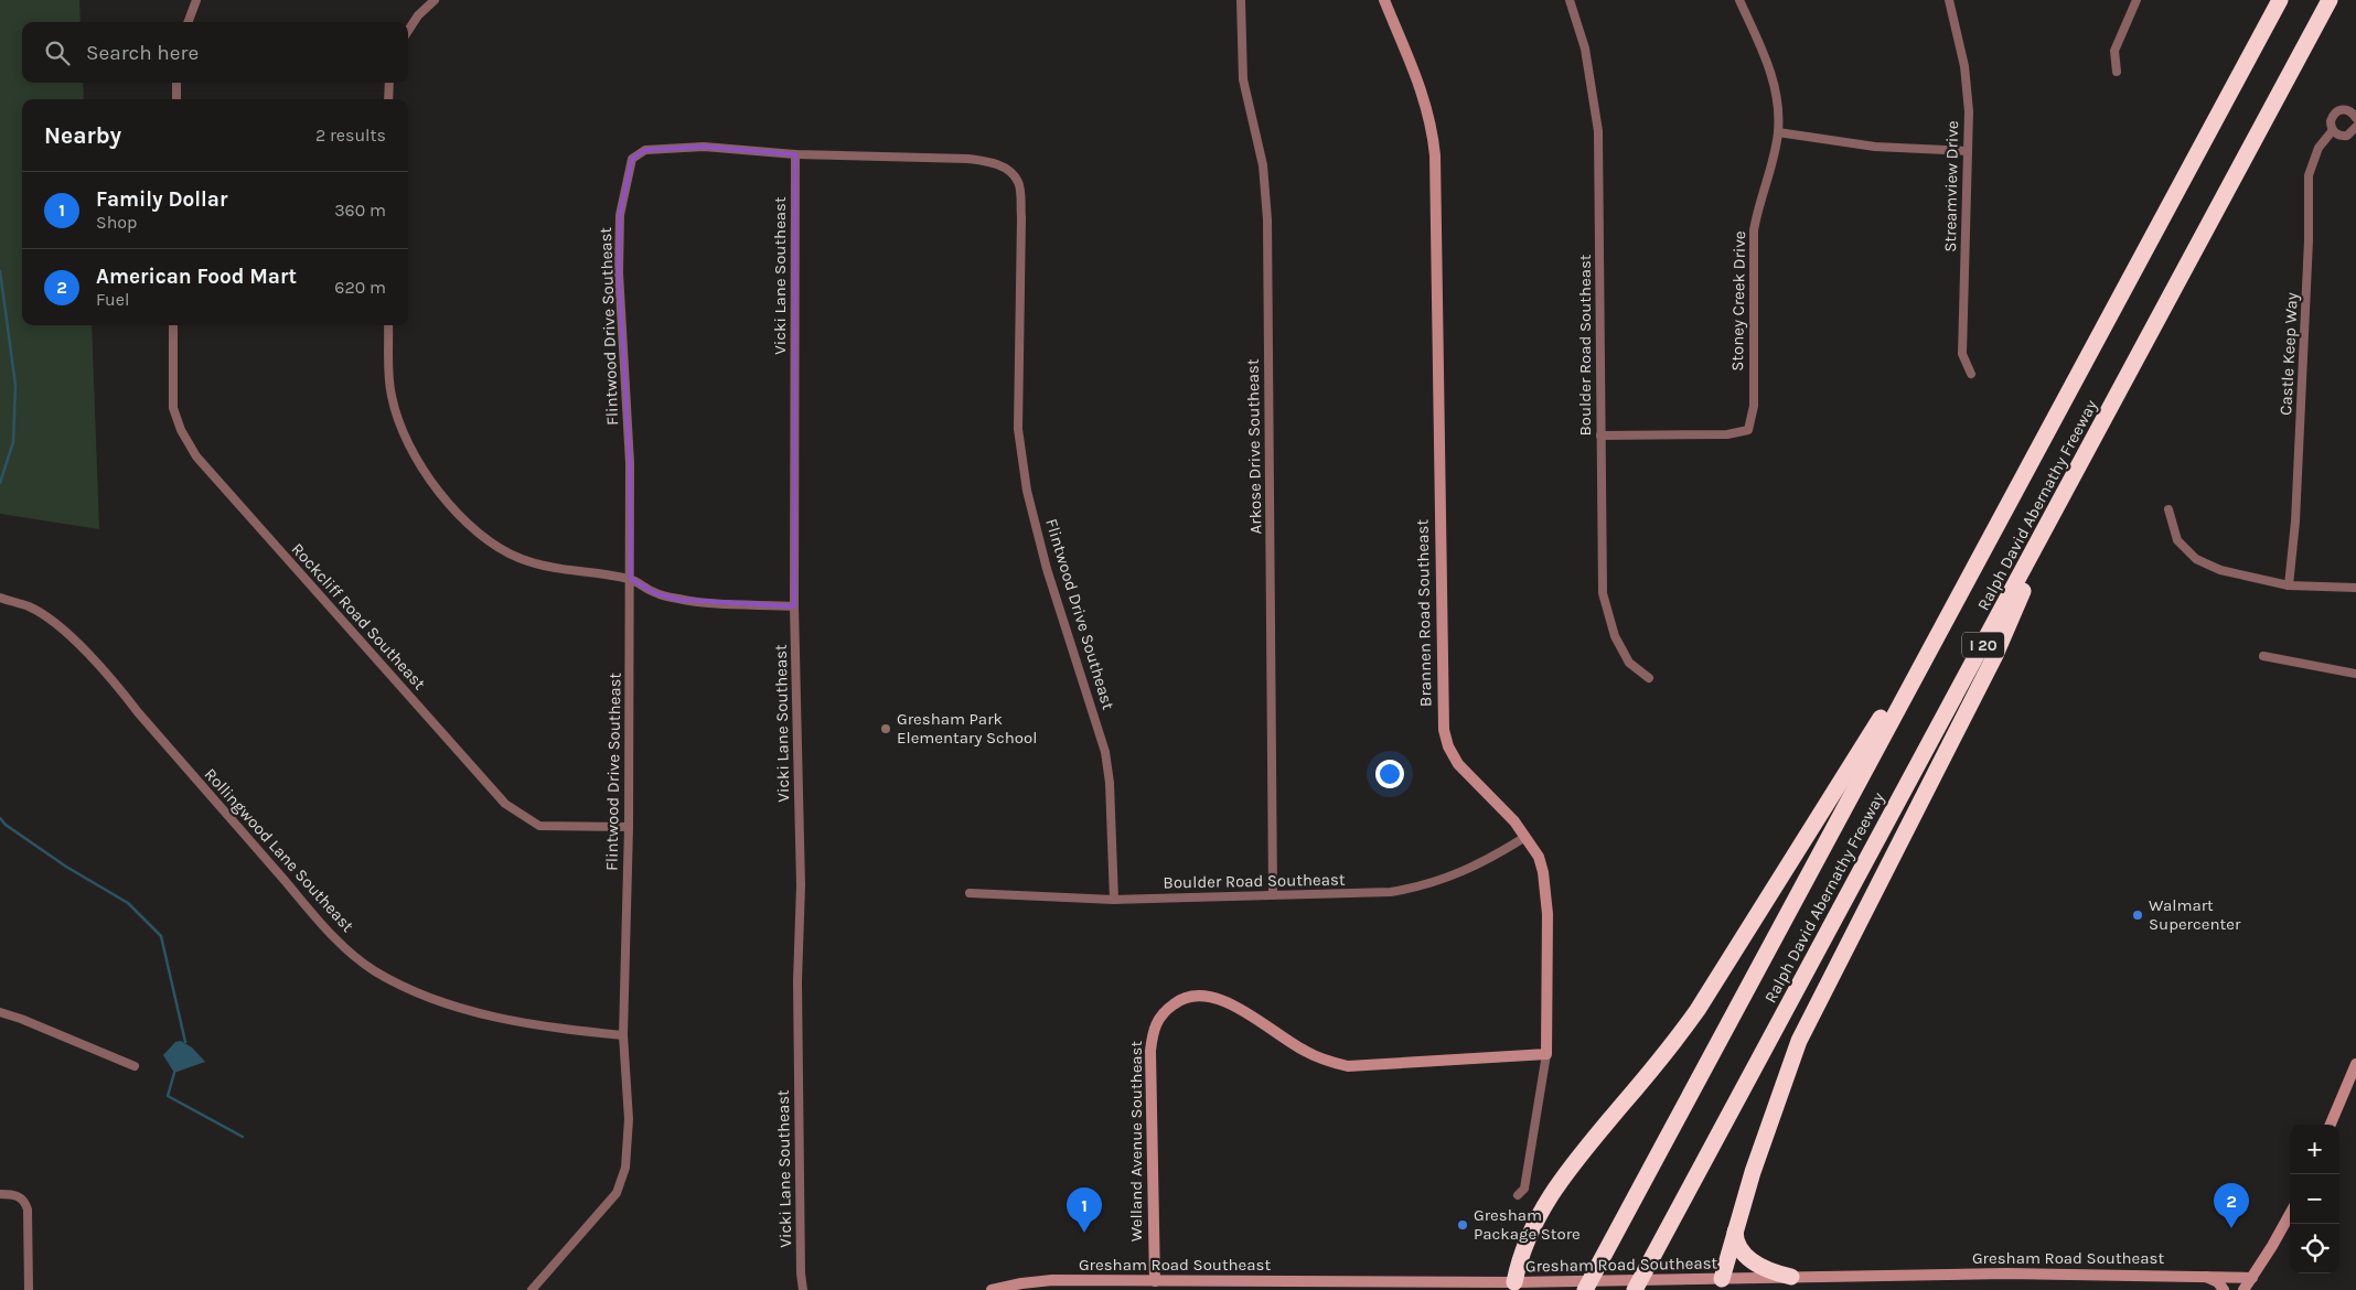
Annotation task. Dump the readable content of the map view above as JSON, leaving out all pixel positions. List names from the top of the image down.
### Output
{
  "streets": {
    "highway": ["Ralph David Abernathy Freeway", "I 20"],
    "street": [
      "Streamview Drive",
      "Vicki Lane Southeast",
      "Stoney Creek Drive",
      "Flintwood Drive Southeast",
      "Boulder Road Southeast",
      "Castle Keep Way",
      "Arkose Drive Southeast",
      "Brannen Road Southeast",
      "Rockcliff Road Southeast",
      "Rollingwood Lane Southeast",
      "Welland Avenue Southeast",
      "Gresham Road Southeast"
    ]
  },
  "crossings": [
    ["Vicki Lane Southeast", "Flintwood Drive Southeast"],
    ["Stoney Creek Drive", "Boulder Road Southeast"],
    ["Flintwood Drive Southeast", "Boulder Road Southeast"],
    ["Flintwood Drive Southeast", "Rockcliff Road Southeast"],
    ["Flintwood Drive Southeast", "Rollingwood Lane Southeast"],
    ["Boulder Road Southeast", "Arkose Drive Southeast"],
    ["Boulder Road Southeast", "Brannen Road Southeast"],
    ["Brannen Road Southeast", "Welland Avenue Southeast"],
    ["Welland Avenue Southeast", "Gresham Road Southeast"]
  ],
  "places": ["Gresham Park Elementary School", "Walmart Supercenter", "Gresham Package Store"],
  "page": {
    "search": "Search here",
    "heading": ["Nearby", "2 results"],
    "list": [
      {
        "mark": "1",
        "name": "Family Dollar",
        "note": "Shop",
        "value": "360 m"
      },
      {
        "mark": "2",
        "name": "American Food Mart",
        "note": "Fuel",
        "value": "620 m"
      }
    ],
    "map_buttons": ["+", "−"],
    "pins": ["2", "1"]
  }
}
